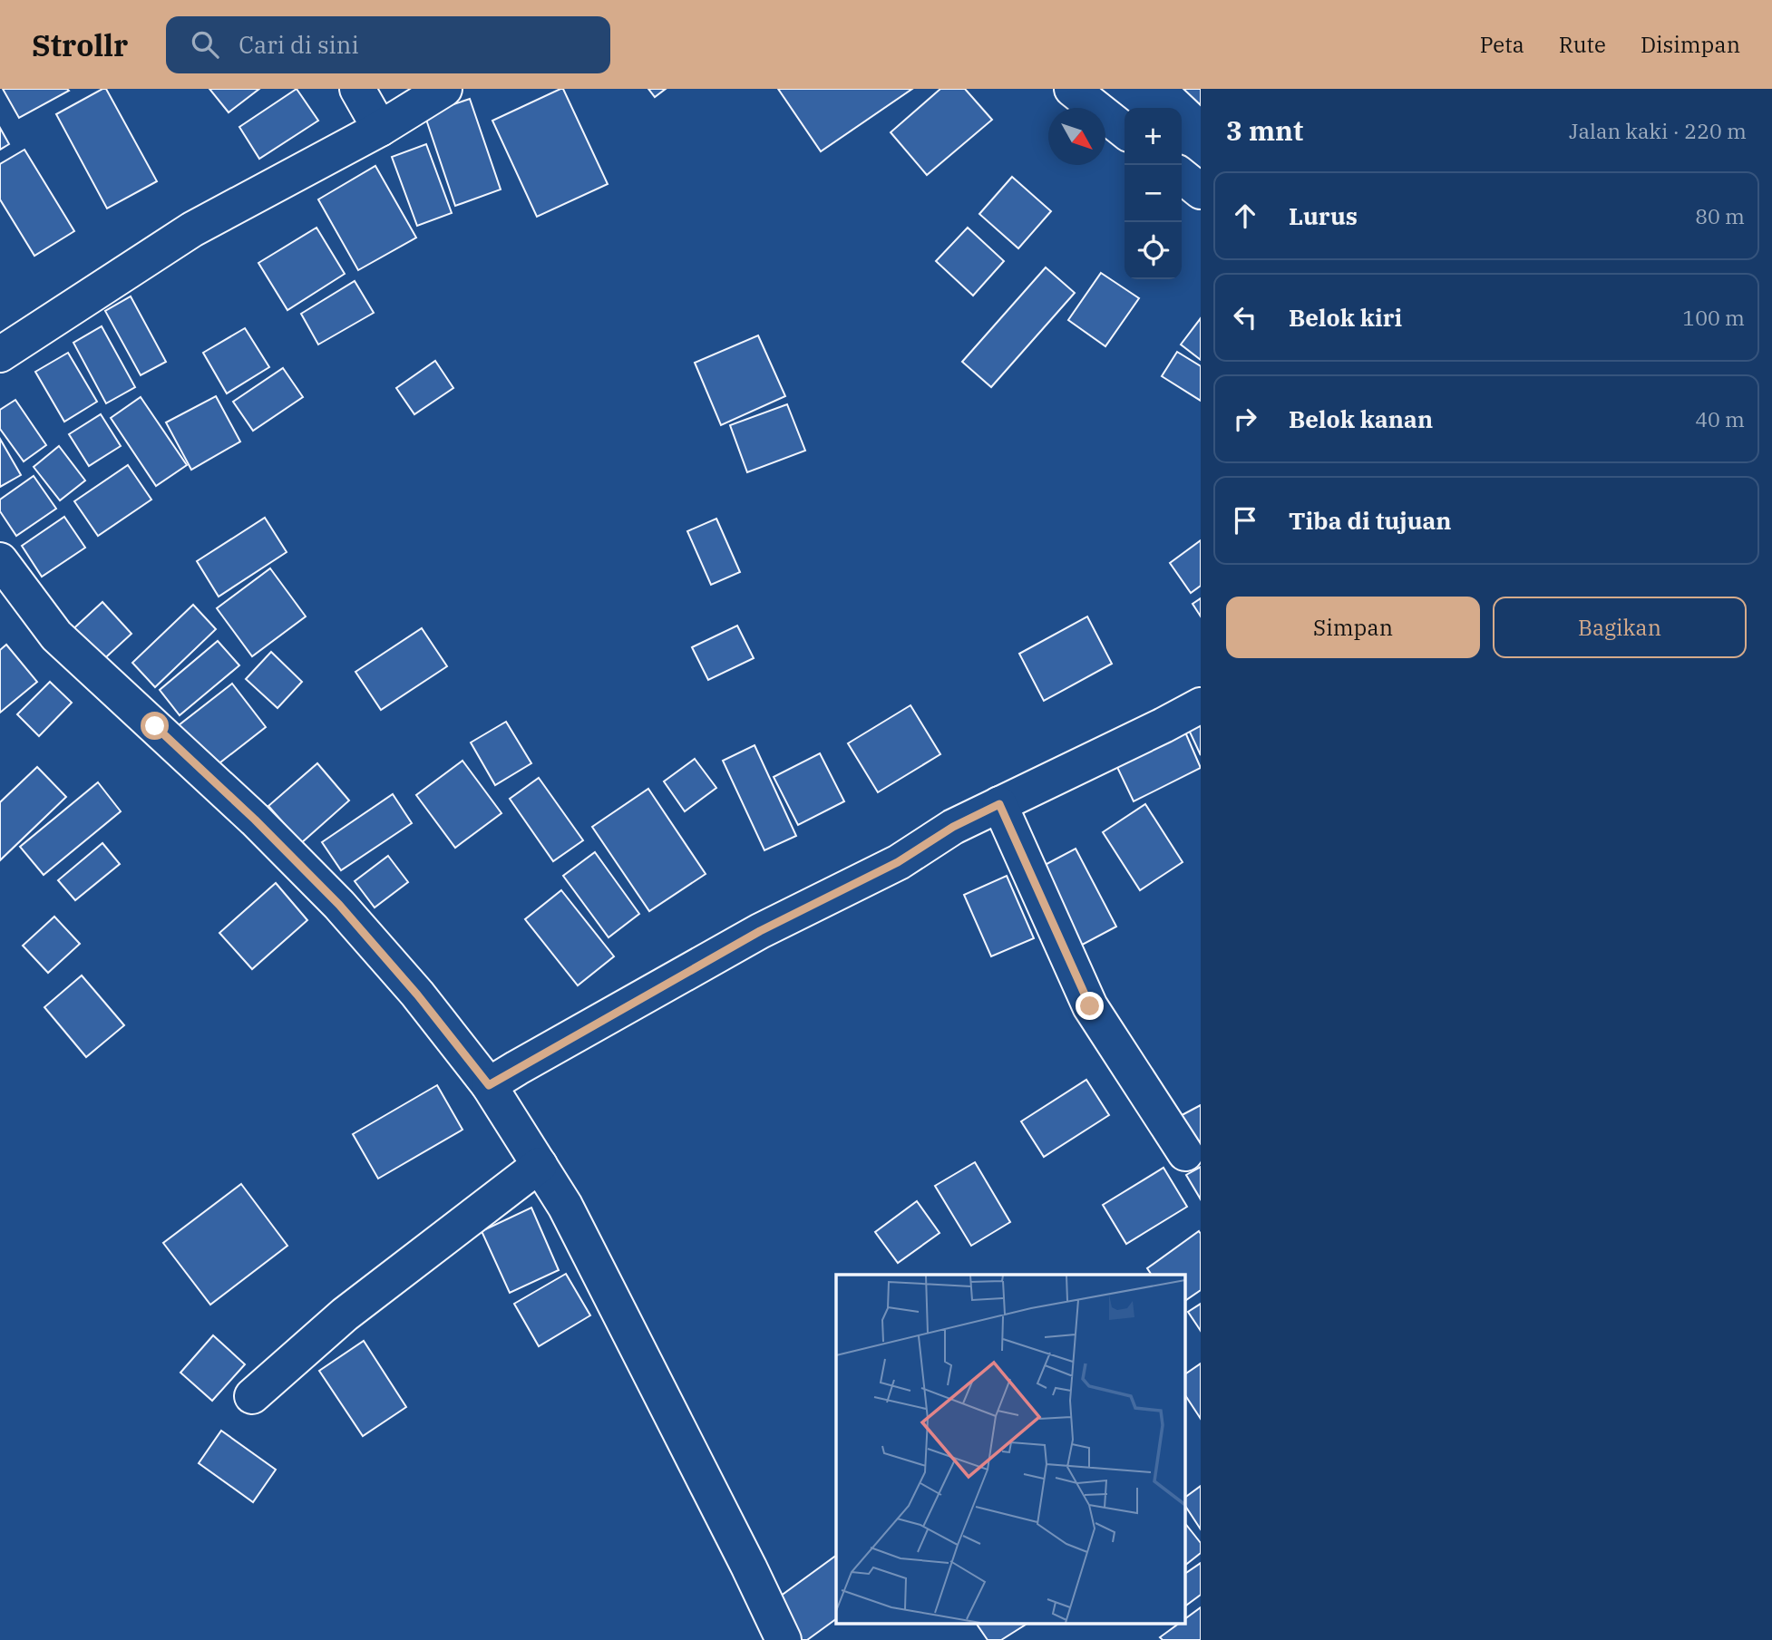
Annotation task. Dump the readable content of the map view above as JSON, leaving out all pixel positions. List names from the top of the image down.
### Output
{
  "north": "bottom right",
  "page": {
    "header": "Strollr",
    "search": "Cari di sini",
    "nav": ["Peta", "Rute", "Disimpan"],
    "heading": ["3 mnt", "Jalan kaki · 220 m"],
    "map_buttons": ["+", "−"],
    "list": [
      ["Lurus", "80 m"],
      ["Belok kiri", "100 m"],
      ["Belok kanan", "40 m"],
      "Tiba di tujuan"
    ],
    "buttons": ["Simpan", "Bagikan"]
  }
}
